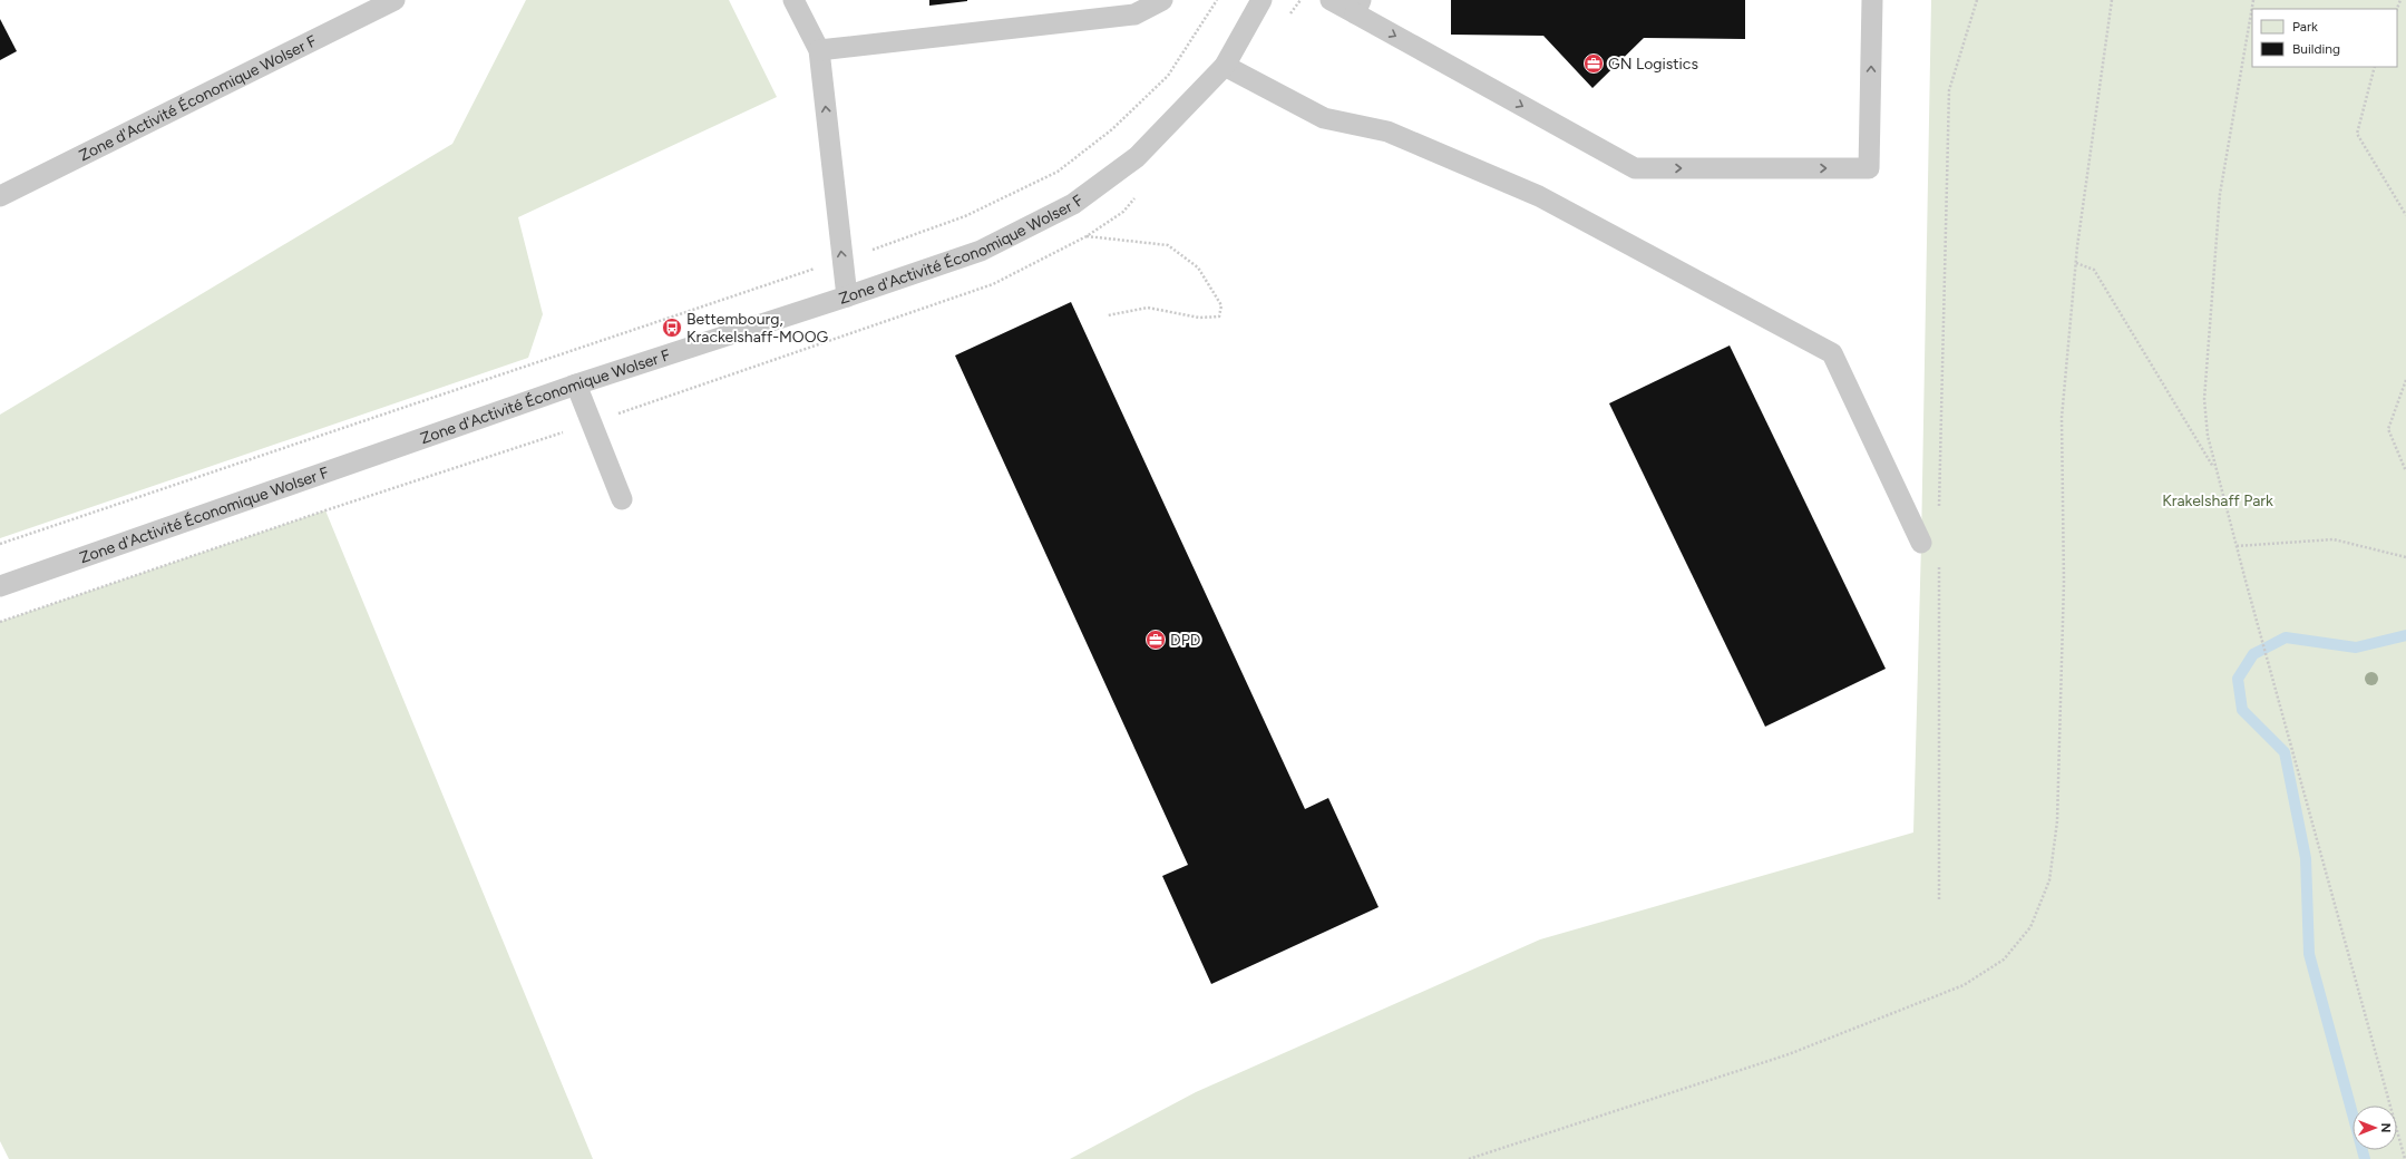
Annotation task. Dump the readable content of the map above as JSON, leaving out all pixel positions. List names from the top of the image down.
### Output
{
  "streets": {
    "lane": ["Zone d'Activité Économique Wolser F"]
  },
  "parks": ["Krakelshaff Park"],
  "places": {
    "office": ["GN Logistics", "DPD"],
    "bus stop": ["Bettembourg, Krackelshaff-MOOG"]
  },
  "legend": ["Park", "Building"],
  "north": "right"
}
